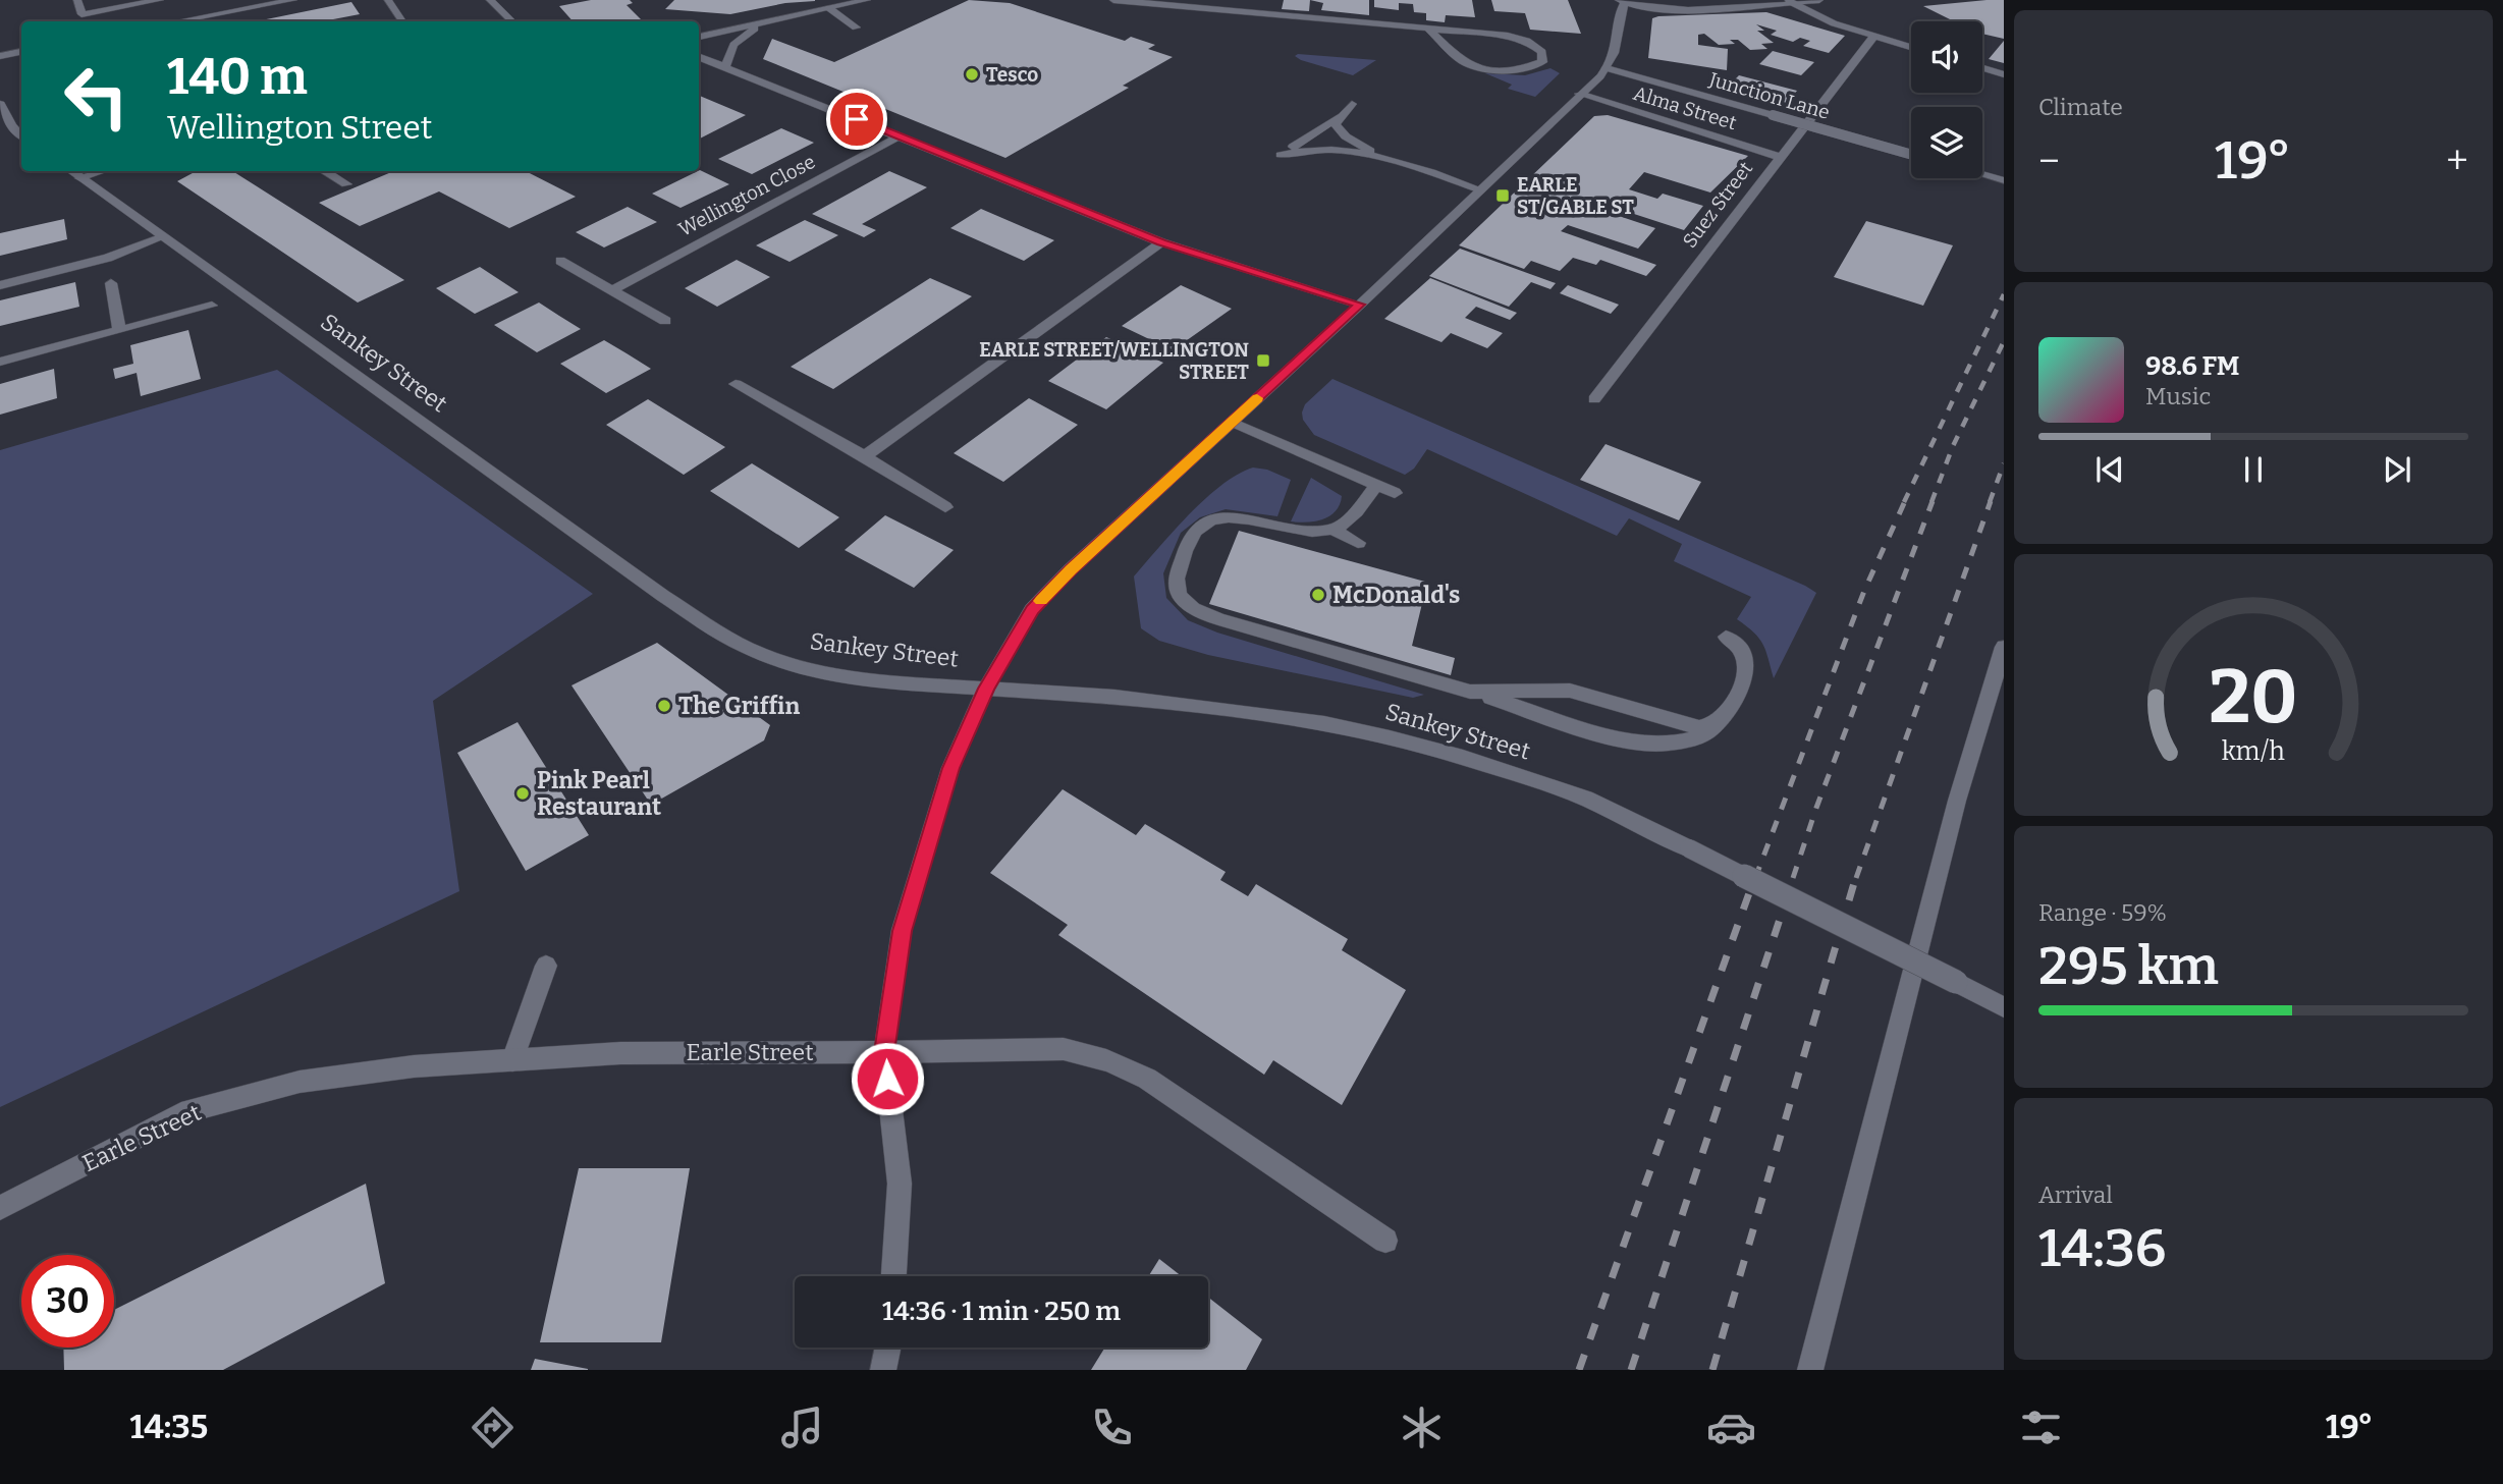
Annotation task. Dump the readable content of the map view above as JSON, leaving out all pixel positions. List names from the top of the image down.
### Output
{
  "streets": {
    "street": [
      "Junction Lane",
      "Alma Street",
      "Wellington Close",
      "Suez Street",
      "Sankey Street",
      "Earle Street"
    ]
  },
  "crossings": [
    ["Alma Street", "Suez Street"]
  ],
  "places": {
    "other": [
      "Tesco",
      "McDonald's",
      "The Griffin",
      "Pink Pearl Restaurant"
    ],
    "transit": ["EARLE ST/GABLE ST", "EARLE STREET/WELLINGTON STREET"]
  },
  "page": {
    "tile": [
      "Climate",
      ["Range · 59%", "295 km"],
      ["Arrival", "14:36"]
    ],
    "turn": ["140 m", "Wellington Street"],
    "heat": ["−", "19°", "+"],
    "song": ["98.6 FM", "Music"],
    "limit": "30",
    "trip": "14:36 · 1 min · 250 m",
    "tabs": ["14:35", "19°"],
    "gauge": ["20", "km/h"]
  }
}
